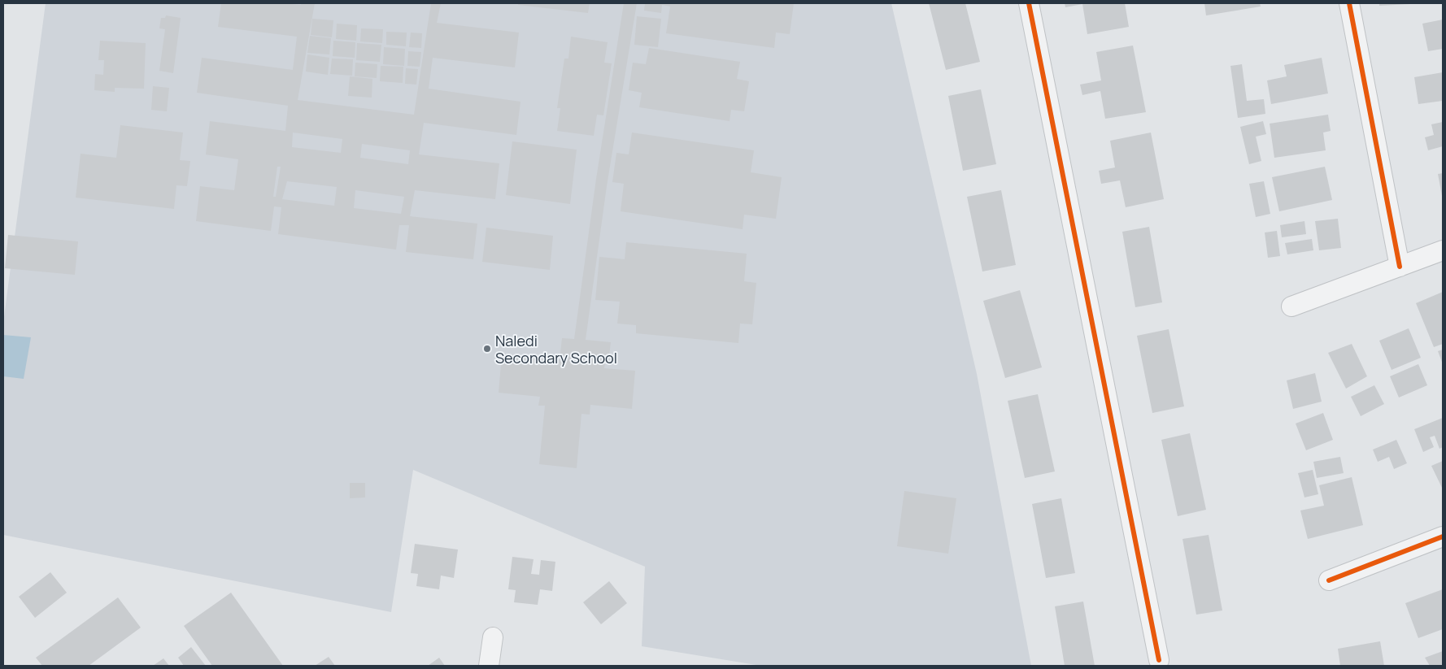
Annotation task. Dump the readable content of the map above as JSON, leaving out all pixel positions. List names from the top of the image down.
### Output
{
  "places": ["Naledi Secondary School"]
}
